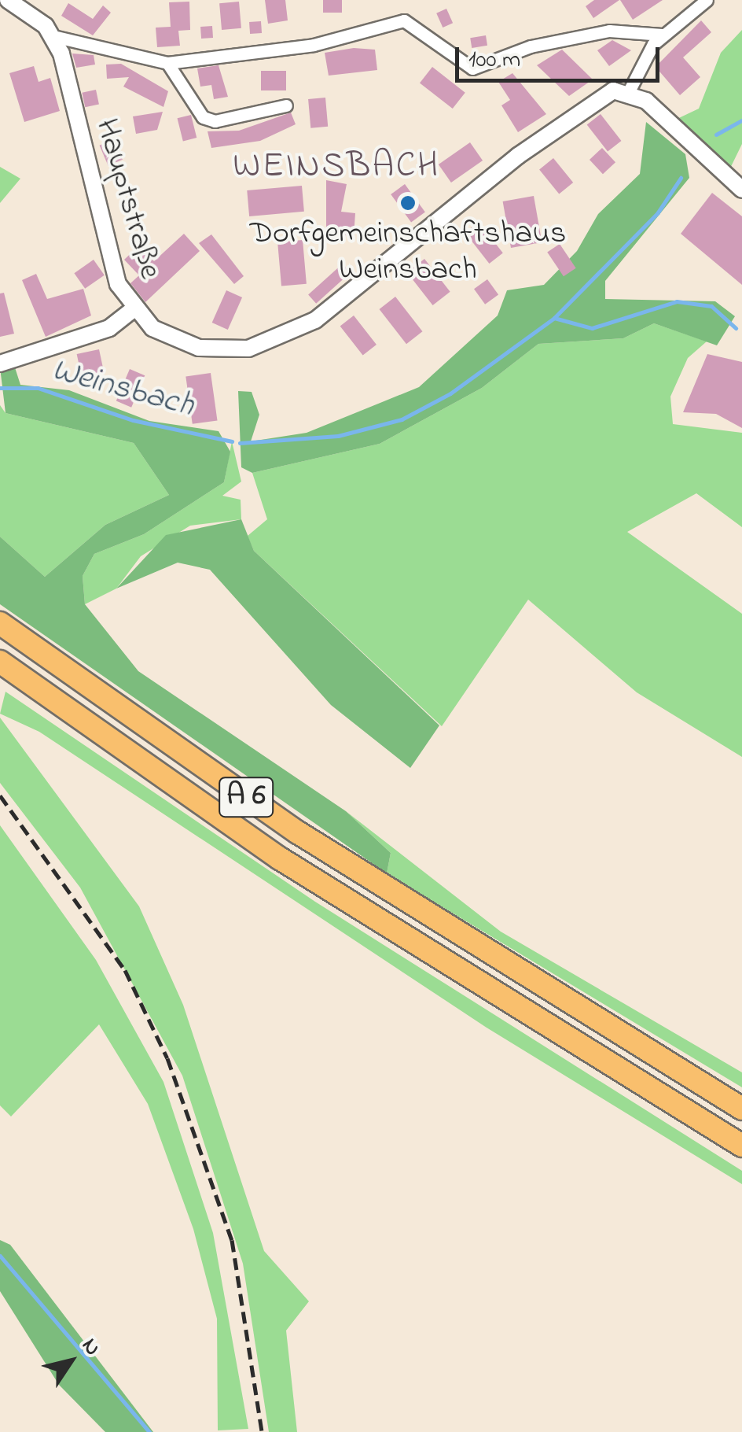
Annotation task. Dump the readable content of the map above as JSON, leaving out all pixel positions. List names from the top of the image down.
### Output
{
  "streets": {
    "highway": ["A 6"],
    "street": ["Hauptstraße"]
  },
  "districts": ["WEINSBACH"],
  "water": ["Weinsbach"],
  "places": ["Dorfgemeinschaftshaus Weinsbach"],
  "scale_bar": "100 m",
  "north": "top right"
}
